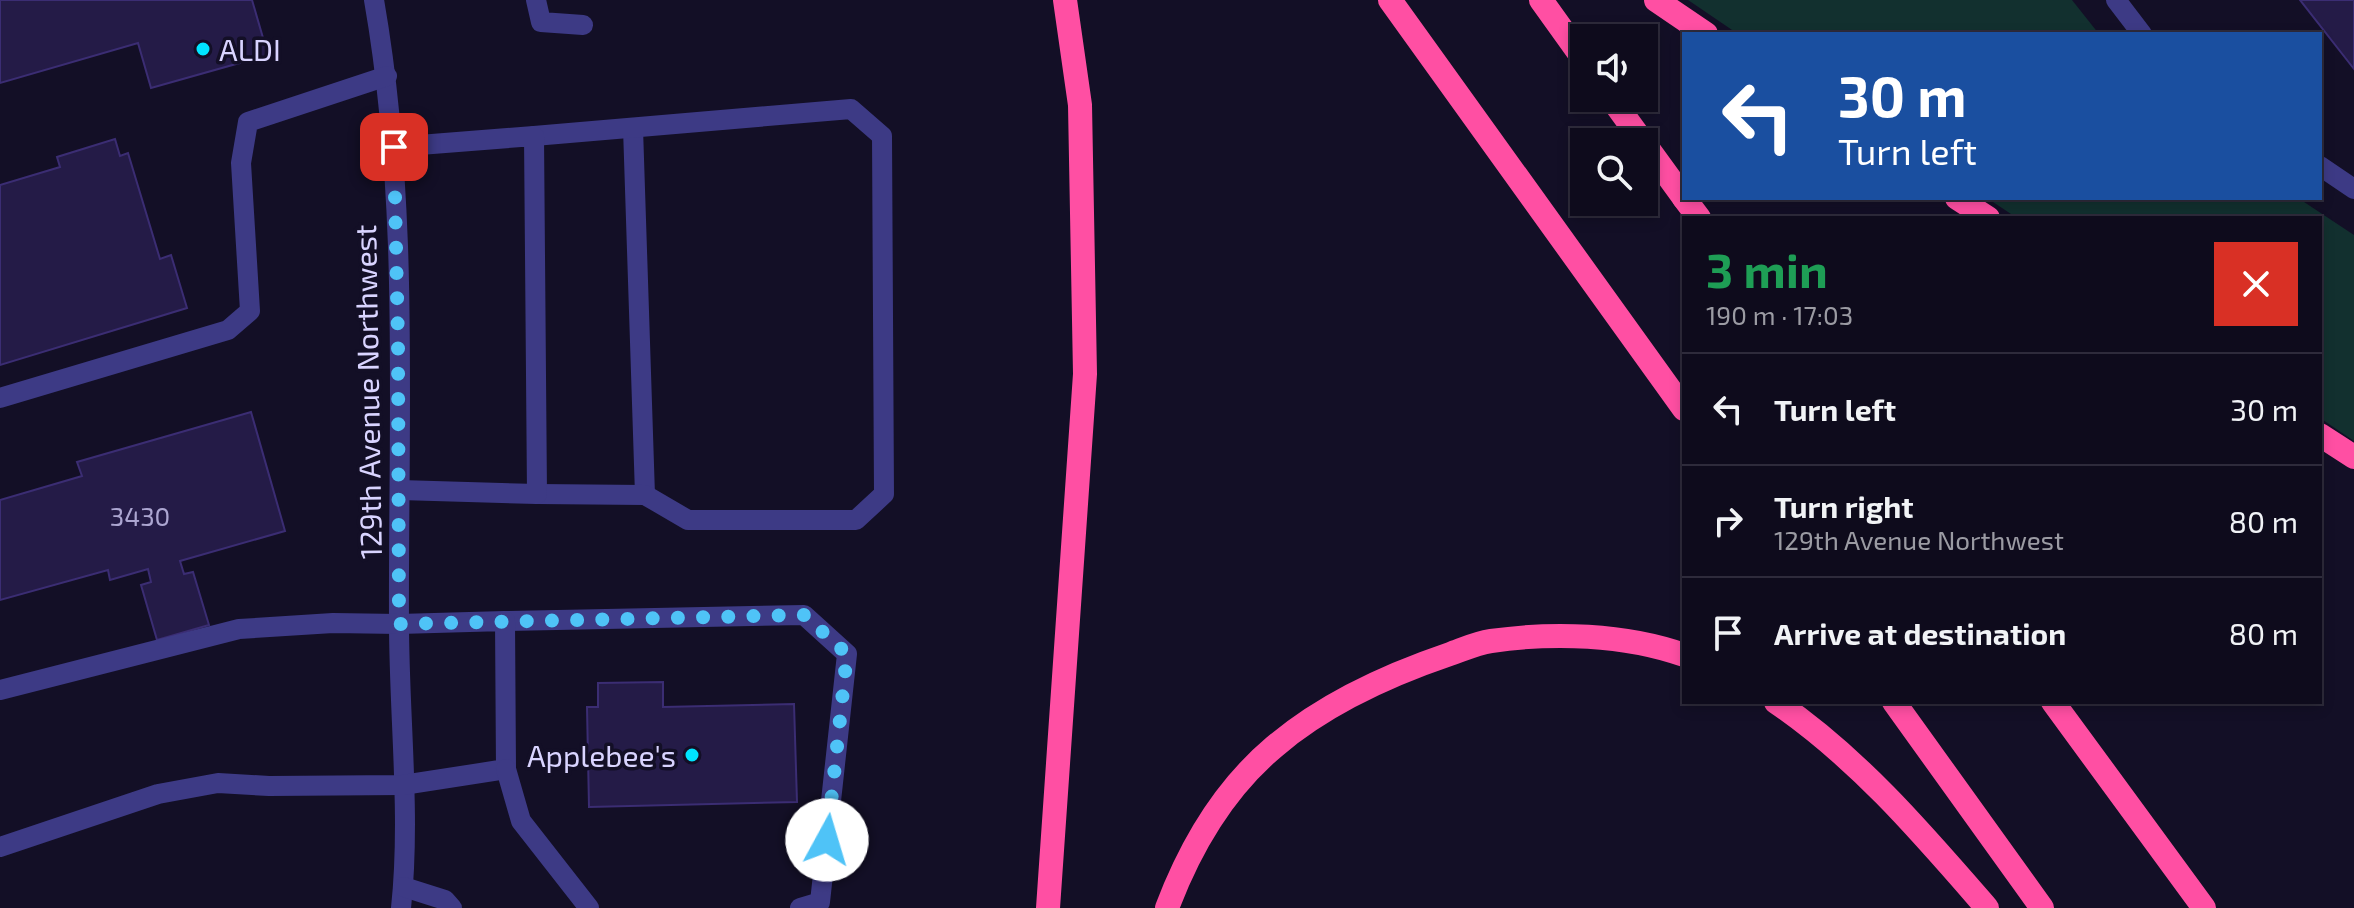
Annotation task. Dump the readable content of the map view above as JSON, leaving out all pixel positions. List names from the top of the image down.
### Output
{
  "streets": {
    "street": ["129th Avenue Northwest"]
  },
  "places": ["ALDI", "Applebee's"],
  "house_numbers": ["3430"],
  "page": {
    "turn": ["30 m", "Turn left"],
    "heading": ["3 min", "190 m · 17:03"],
    "list": [
      {
        "name": "Turn left",
        "value": "30 m"
      },
      {
        "name": "Turn right",
        "note": "129th Avenue Northwest",
        "value": "80 m"
      },
      {
        "name": "Arrive at destination",
        "value": "80 m"
      }
    ]
  }
}
